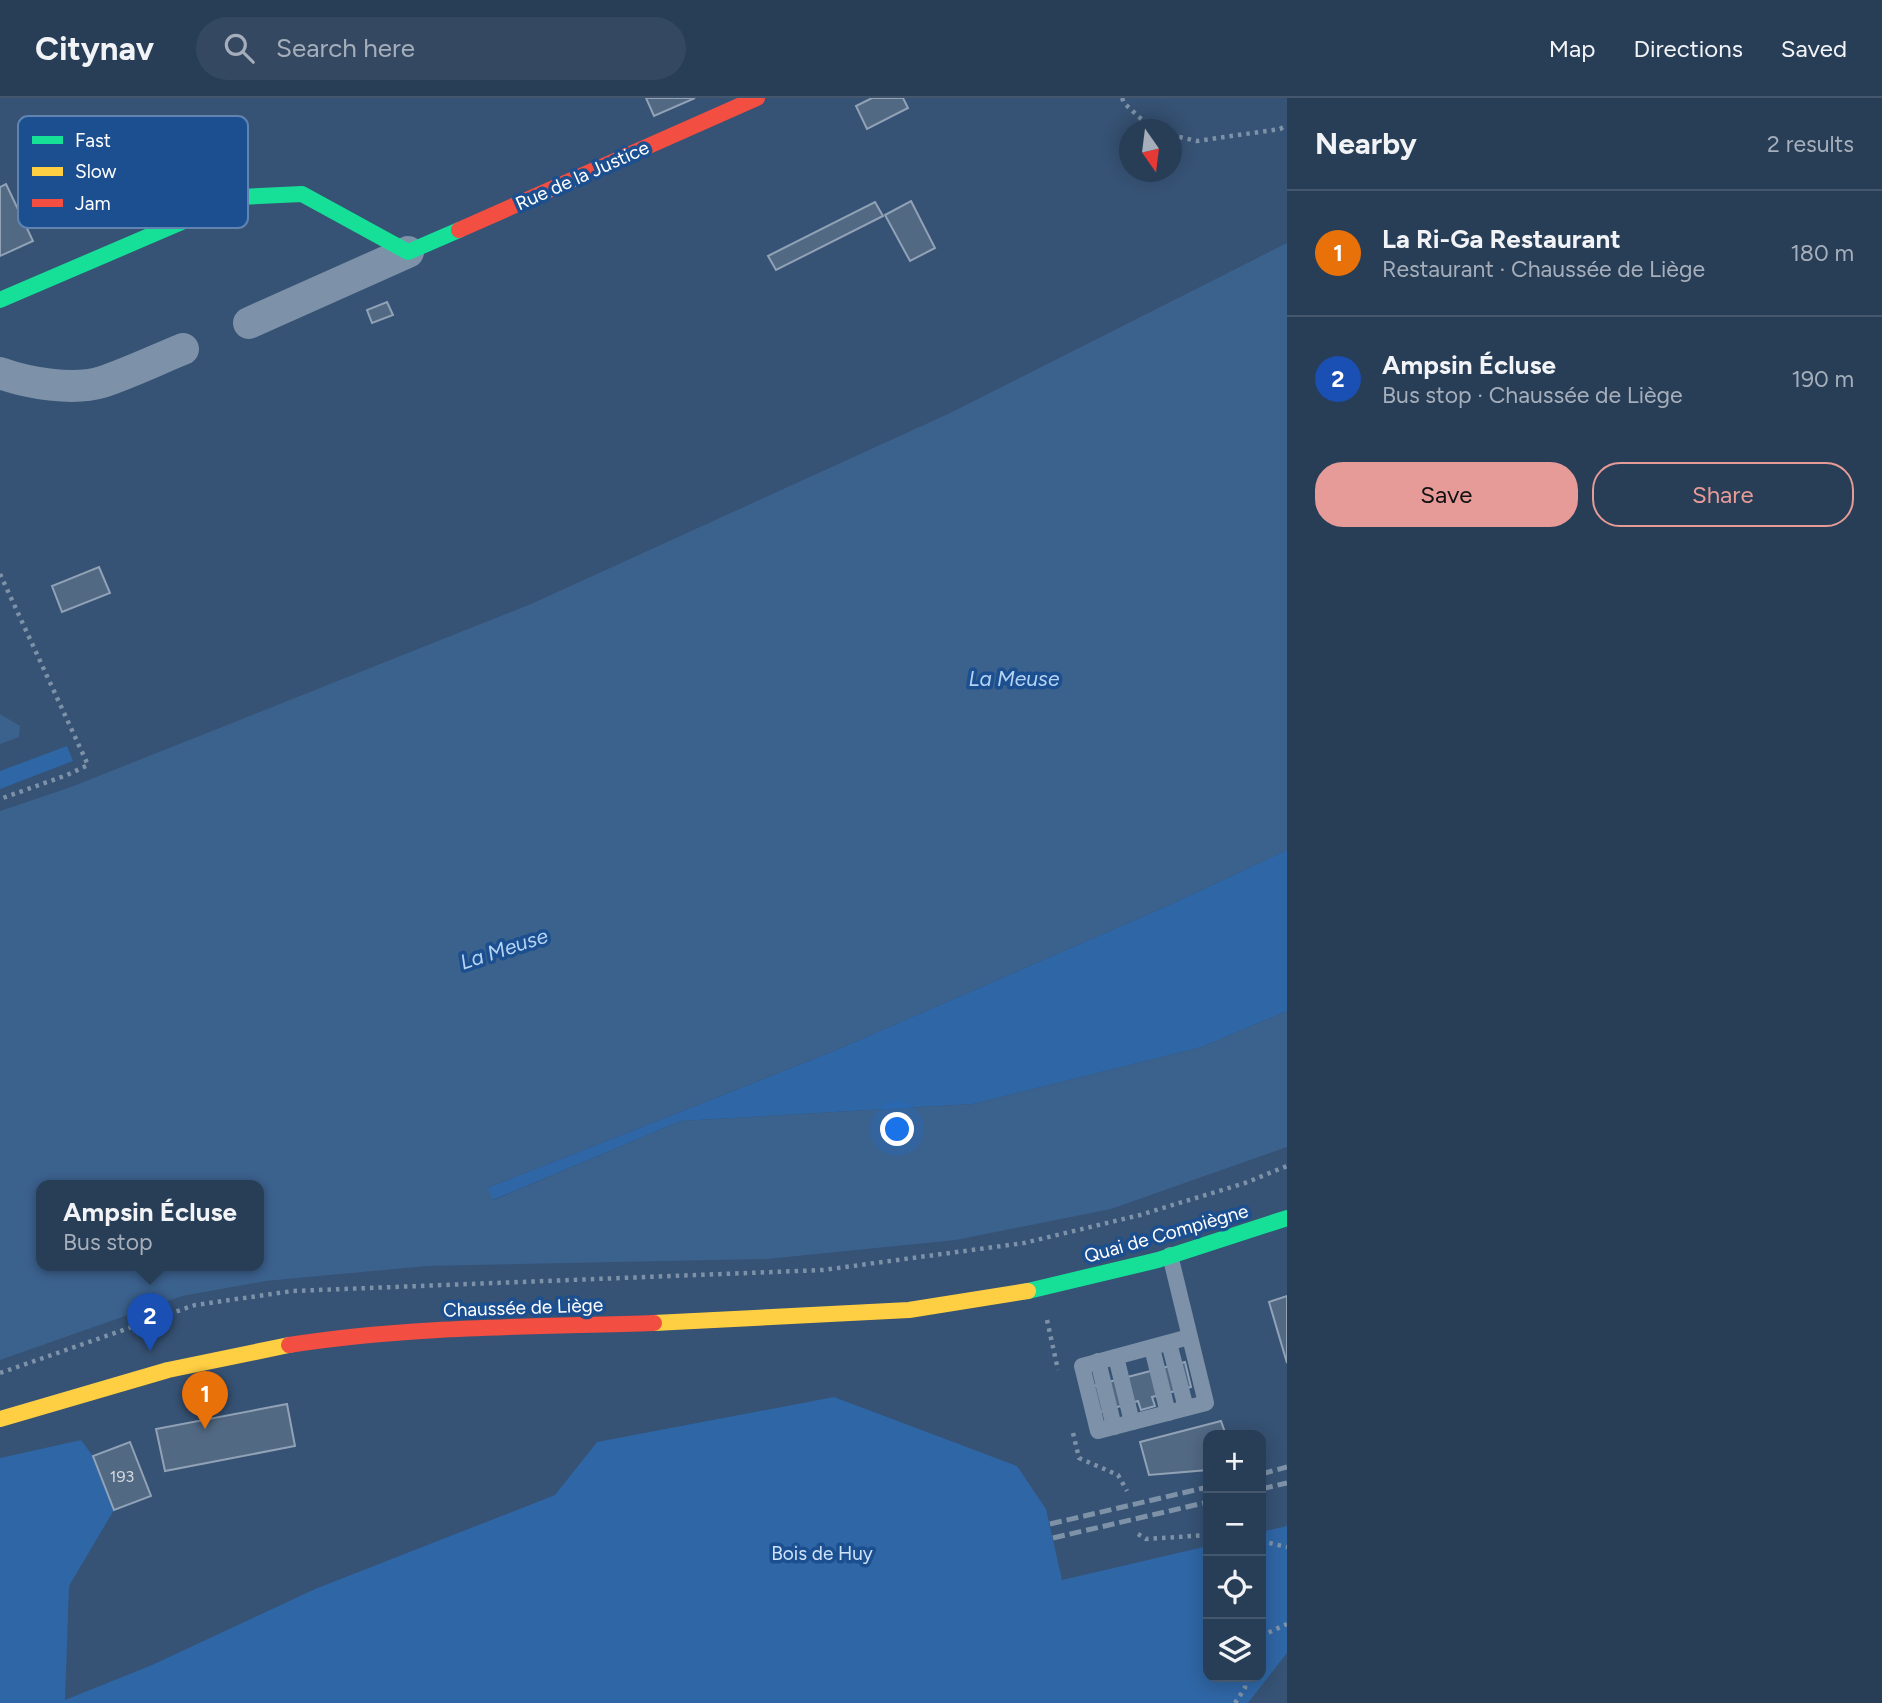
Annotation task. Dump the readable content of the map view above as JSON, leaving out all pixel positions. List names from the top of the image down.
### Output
{
  "streets": {
    "main road": ["Rue de la Justice", "Quai de Compiègne", "Chaussée de Liège"]
  },
  "crossings": [
    ["Quai de Compiègne", "Chaussée de Liège"]
  ],
  "water": ["La Meuse"],
  "parks": ["Bois de Huy"],
  "house_numbers": ["193"],
  "legend": ["Fast", "Slow", "Jam"],
  "north": "bottom",
  "page": {
    "header": "Citynav",
    "search": "Search here",
    "nav": ["Map", "Directions", "Saved"],
    "heading": ["Nearby", "2 results"],
    "list": [
      {
        "mark": "1",
        "name": "La Ri-Ga Restaurant",
        "note": "Restaurant · Chaussée de Liège",
        "value": "180 m"
      },
      {
        "mark": "2",
        "name": "Ampsin Écluse",
        "note": "Bus stop · Chaussée de Liège",
        "value": "190 m"
      }
    ],
    "buttons": ["Save", "Share"],
    "popup": ["Ampsin Écluse", "Bus stop"],
    "pins": ["2", "1"],
    "map_buttons": ["+", "−"]
  }
}
